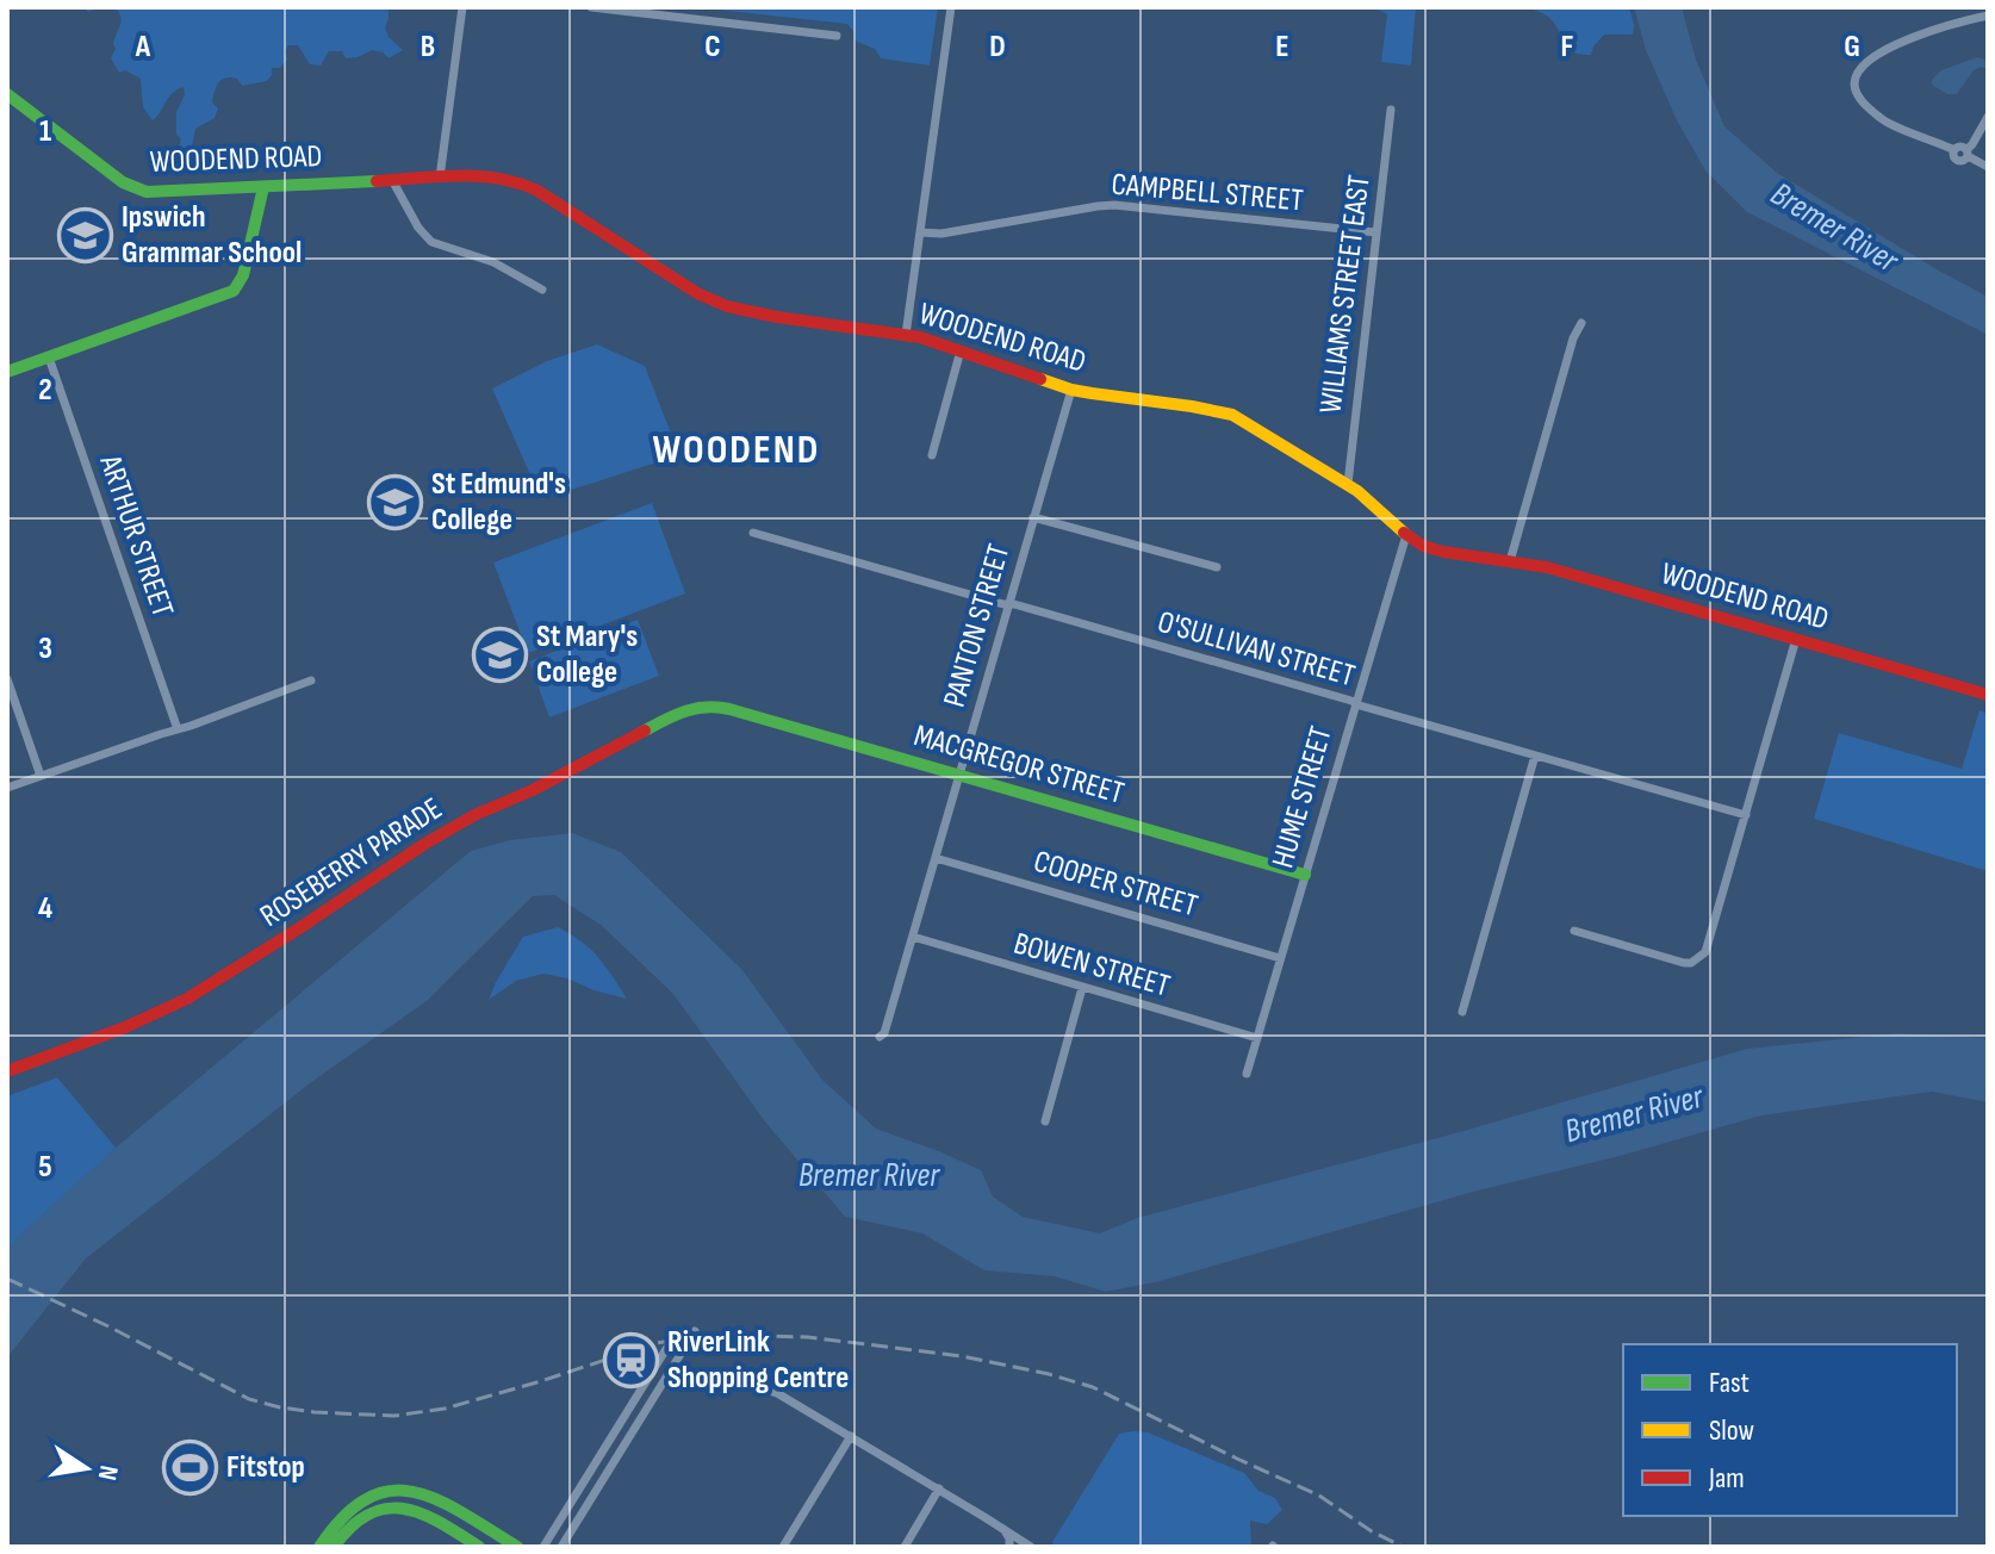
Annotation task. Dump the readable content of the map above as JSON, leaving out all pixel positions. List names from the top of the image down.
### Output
{
  "streets": {
    "street": [
      "WOODEND ROAD",
      "CAMPBELL STREET",
      "WILLIAMS STREET EAST",
      "ARTHUR STREET",
      "PANTON STREET",
      "O'SULLIVAN STREET",
      "MACGREGOR STREET",
      "HUME STREET",
      "ROSEBERRY PARADE",
      "COOPER STREET",
      "BOWEN STREET"
    ]
  },
  "crossings": [
    ["WOODEND ROAD", "WILLIAMS STREET EAST"],
    ["WOODEND ROAD", "PANTON STREET"],
    ["WOODEND ROAD", "HUME STREET"],
    ["CAMPBELL STREET", "WILLIAMS STREET EAST"],
    ["PANTON STREET", "O'SULLIVAN STREET"],
    ["PANTON STREET", "MACGREGOR STREET"],
    ["PANTON STREET", "COOPER STREET"],
    ["PANTON STREET", "BOWEN STREET"],
    ["O'SULLIVAN STREET", "HUME STREET"],
    ["MACGREGOR STREET", "HUME STREET"],
    ["MACGREGOR STREET", "ROSEBERRY PARADE"],
    ["HUME STREET", "COOPER STREET"],
    ["HUME STREET", "BOWEN STREET"]
  ],
  "districts": ["WOODEND"],
  "water": ["Bremer River"],
  "places": {
    "school or university": ["Ipswich Grammar School", "St Edmund's College", "St Mary's College"],
    "station": ["RiverLink Shopping Centre"],
    "sports": ["Fitstop"]
  },
  "legend": ["Fast", "Slow", "Jam"],
  "north": "right",
  "grid": {
    "columns": [
      "A",
      "B",
      "C",
      "D",
      "E",
      "F",
      "G"
    ],
    "rows": [
      "1",
      "2",
      "3",
      "4",
      "5"
    ]
  }
}
